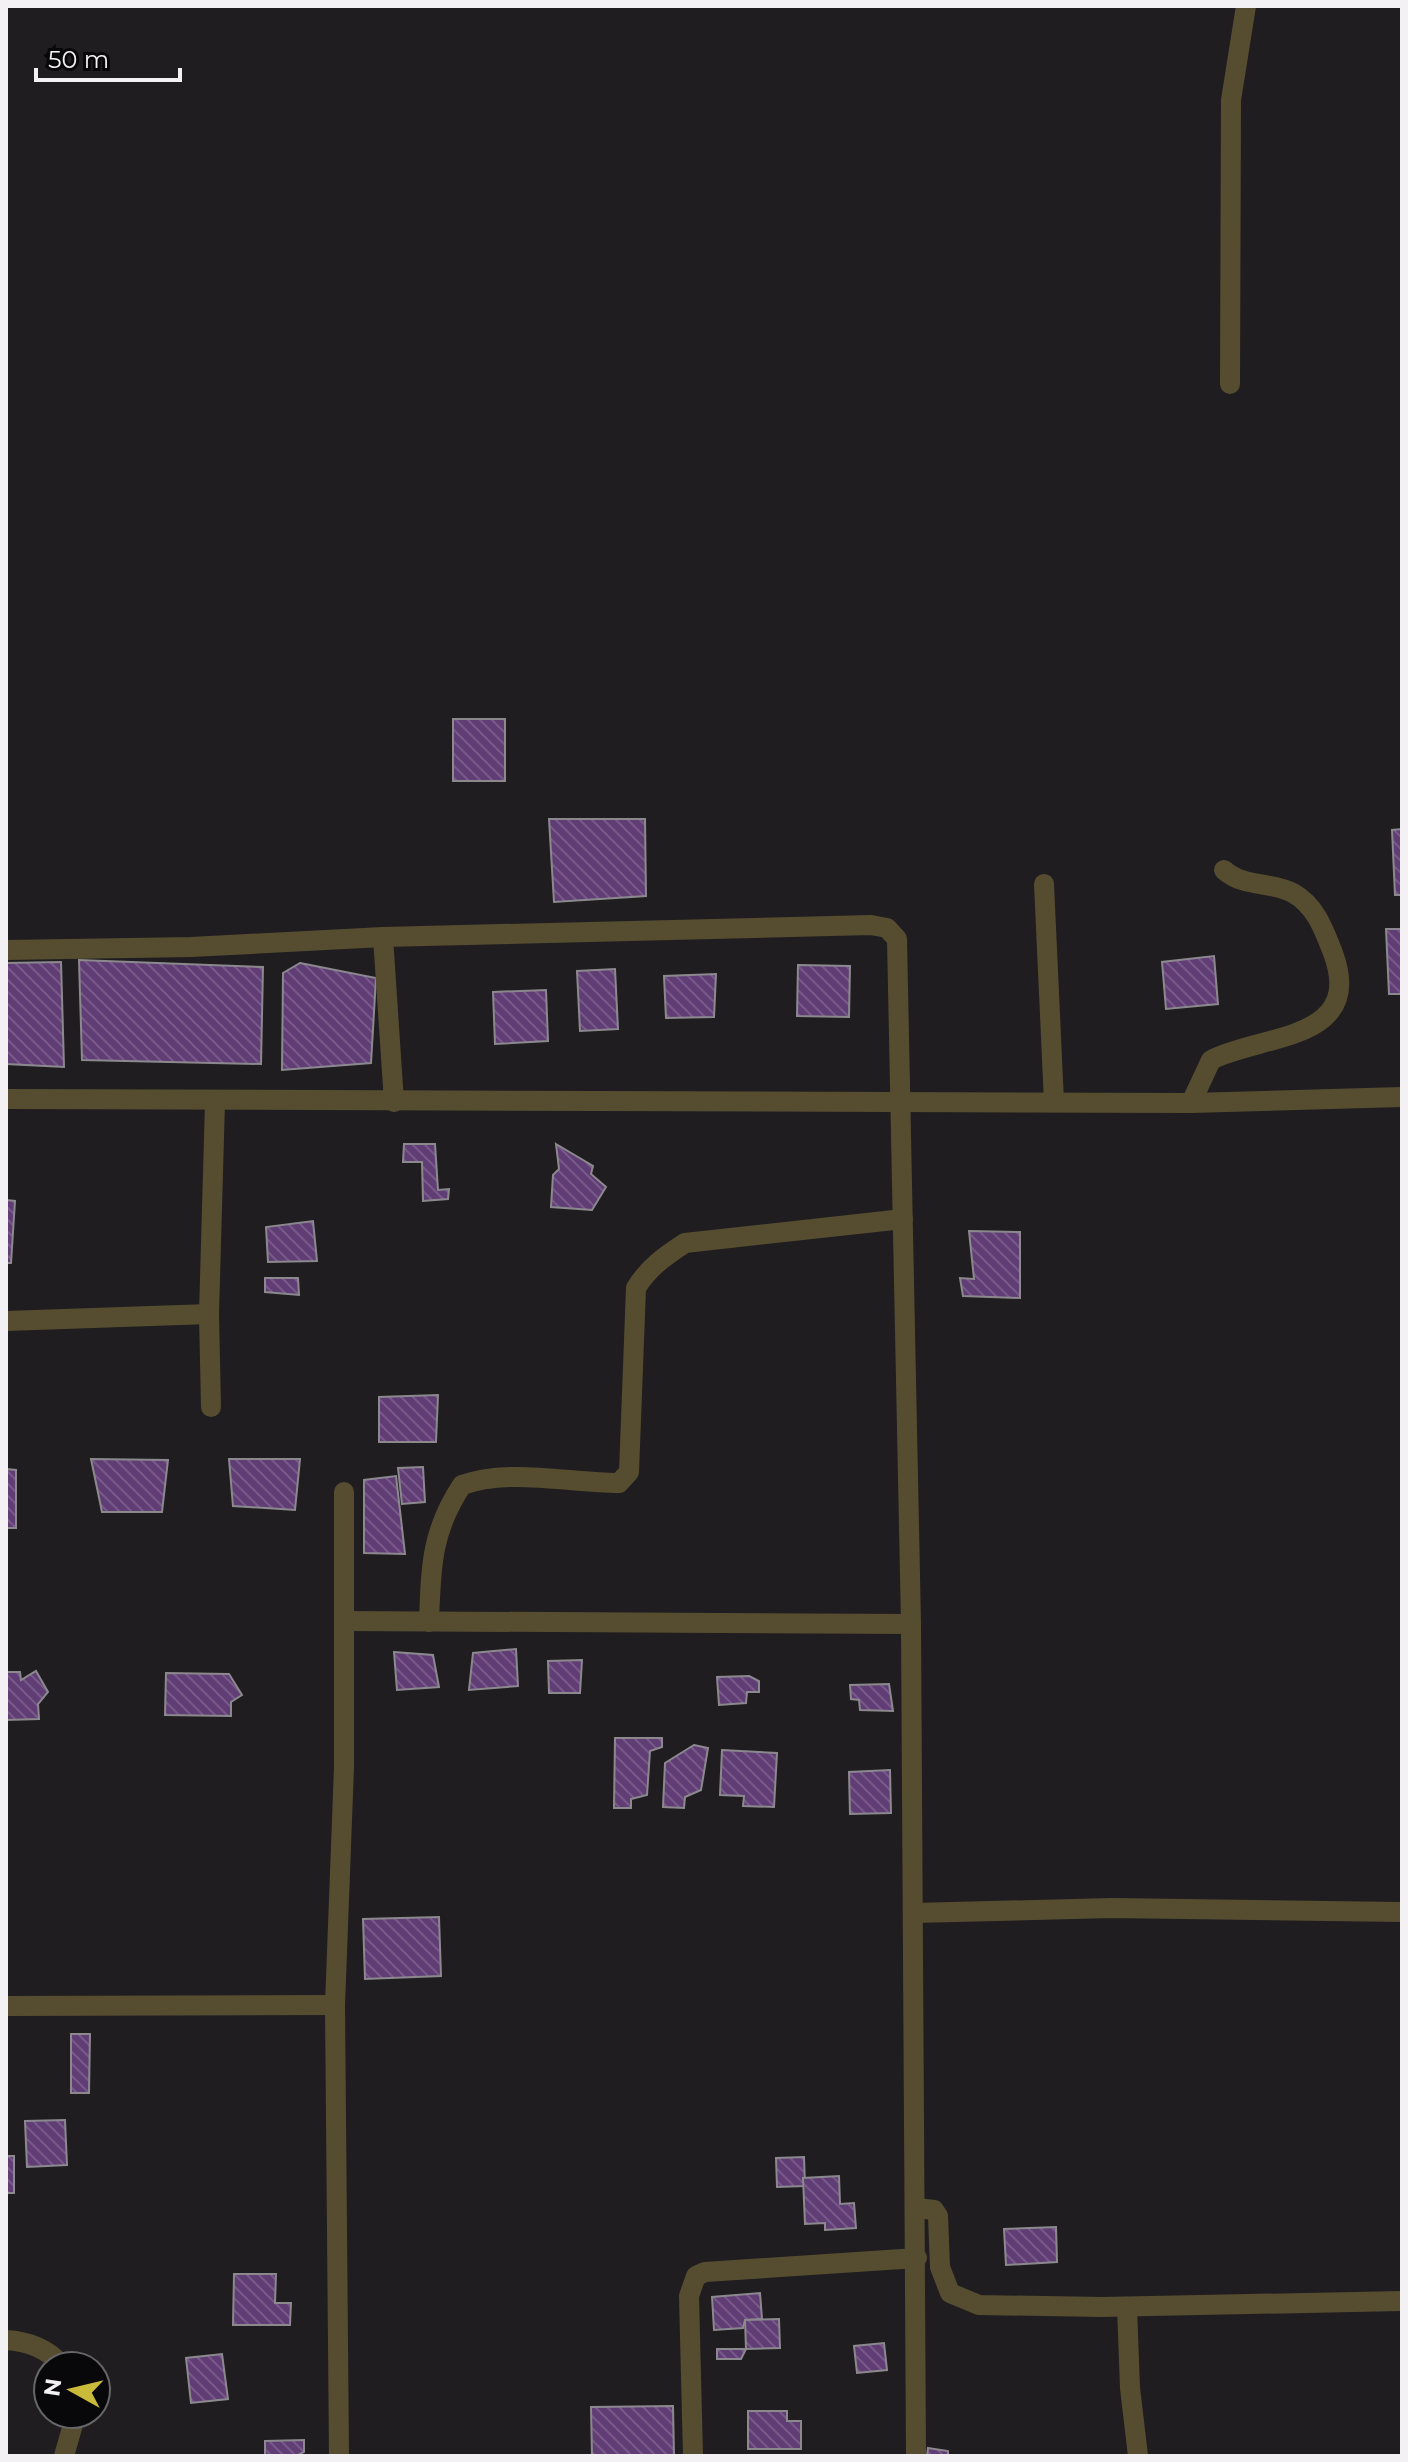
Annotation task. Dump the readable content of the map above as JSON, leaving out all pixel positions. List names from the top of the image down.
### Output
{
  "scale_bar": "50 m",
  "north": "left"
}
